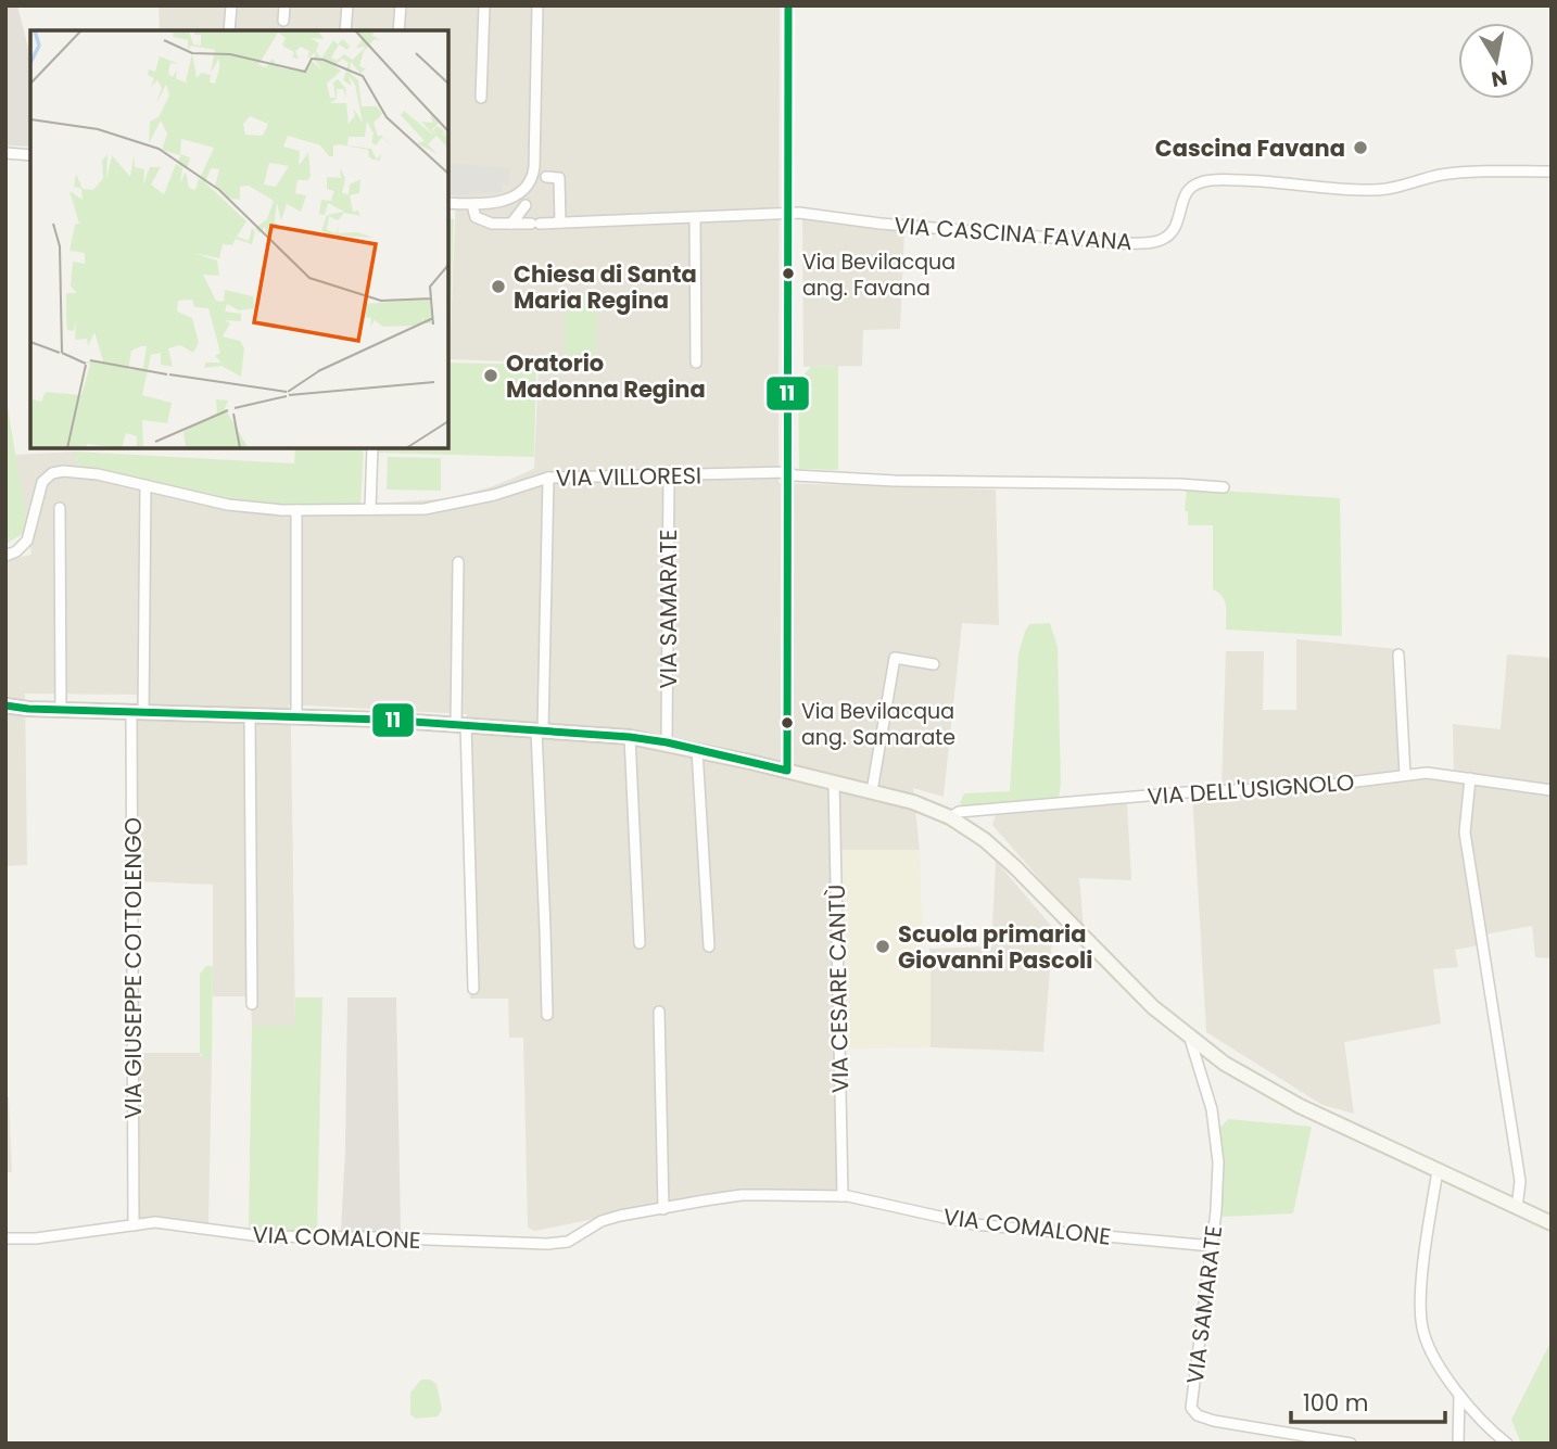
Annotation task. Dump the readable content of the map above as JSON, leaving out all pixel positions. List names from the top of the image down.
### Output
{
  "streets": {
    "street": [
      "VIA CASCINA FAVANA",
      "VIA VILLORESI",
      "VIA SAMARATE",
      "VIA DELL'USIGNOLO",
      "VIA GIUSEPPE COTTOLENGO",
      "VIA CESARE CANTÙ",
      "VIA COMALONE"
    ]
  },
  "crossings": [
    ["VIA VILLORESI", "VIA SAMARATE"],
    ["VIA SAMARATE", "VIA COMALONE"],
    ["VIA GIUSEPPE COTTOLENGO", "VIA COMALONE"],
    ["VIA CESARE CANTÙ", "VIA COMALONE"]
  ],
  "places": [
    "Cascina Favana",
    "Via Bevilacqua ang. Favana",
    "Chiesa di Santa Maria Regina",
    "Oratorio Madonna Regina",
    "Via Bevilacqua ang. Samarate",
    "Scuola primaria Giovanni Pascoli"
  ],
  "lines": ["transit line 11"],
  "scale_bar": "100 m",
  "north": "bottom"
}
